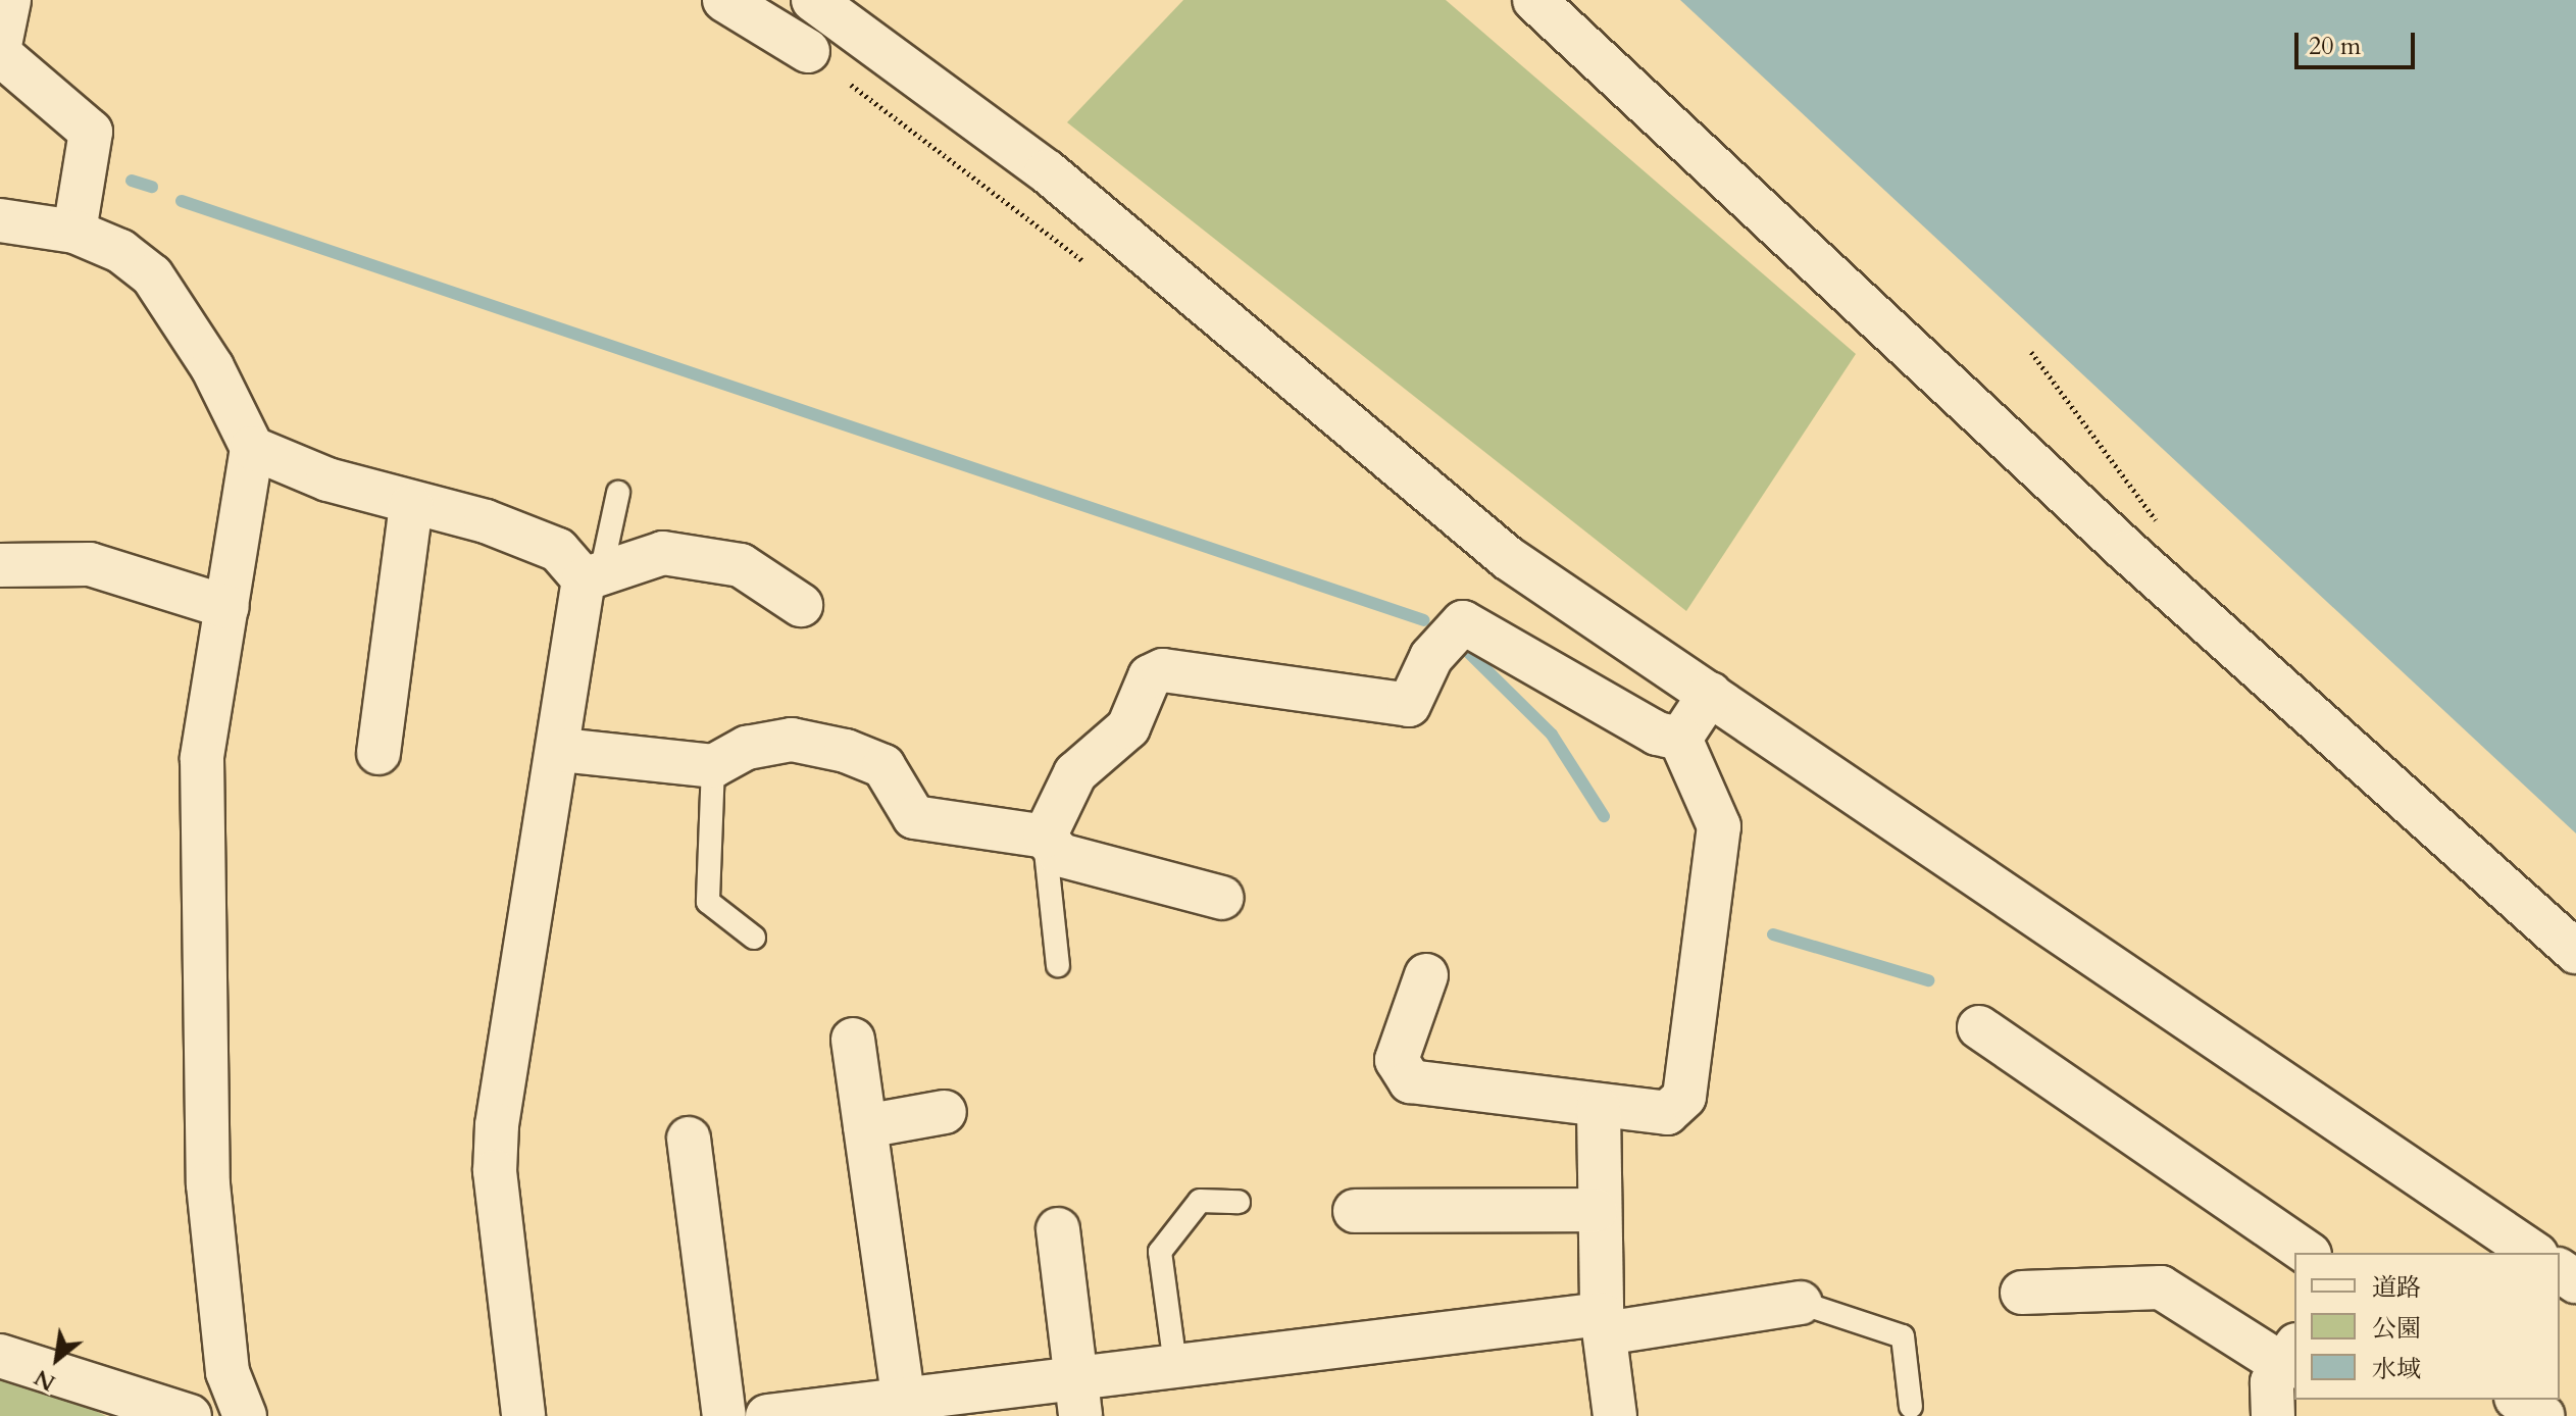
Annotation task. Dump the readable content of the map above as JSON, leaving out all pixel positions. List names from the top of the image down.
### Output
{
  "legend": ["道路", "公園", "水域"],
  "scale_bar": "20 m",
  "north": "bottom left"
}
